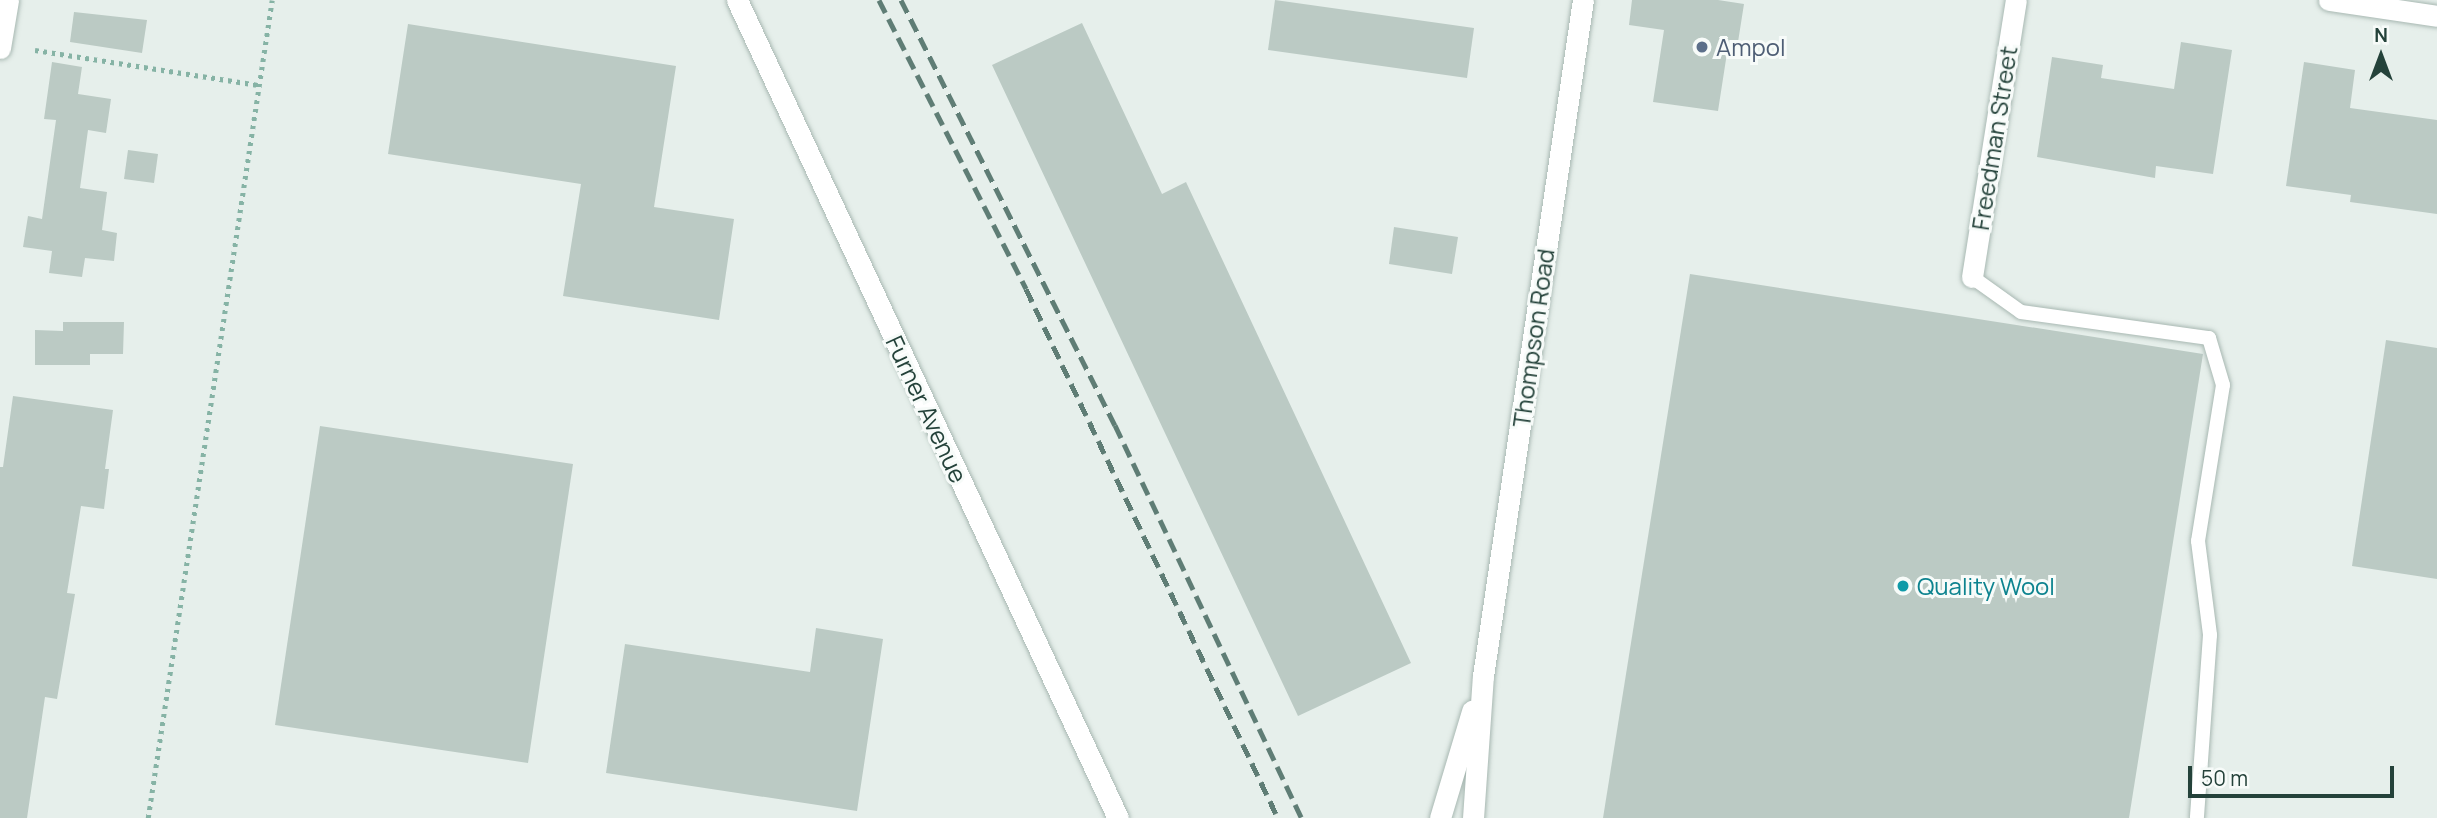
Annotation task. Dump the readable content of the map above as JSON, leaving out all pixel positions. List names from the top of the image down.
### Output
{
  "streets": {
    "street": ["Freedman Street", "Thompson Road", "Furner Avenue"]
  },
  "places": ["Ampol", "Quality Wool"],
  "scale_bar": "50 m",
  "north": "top"
}
